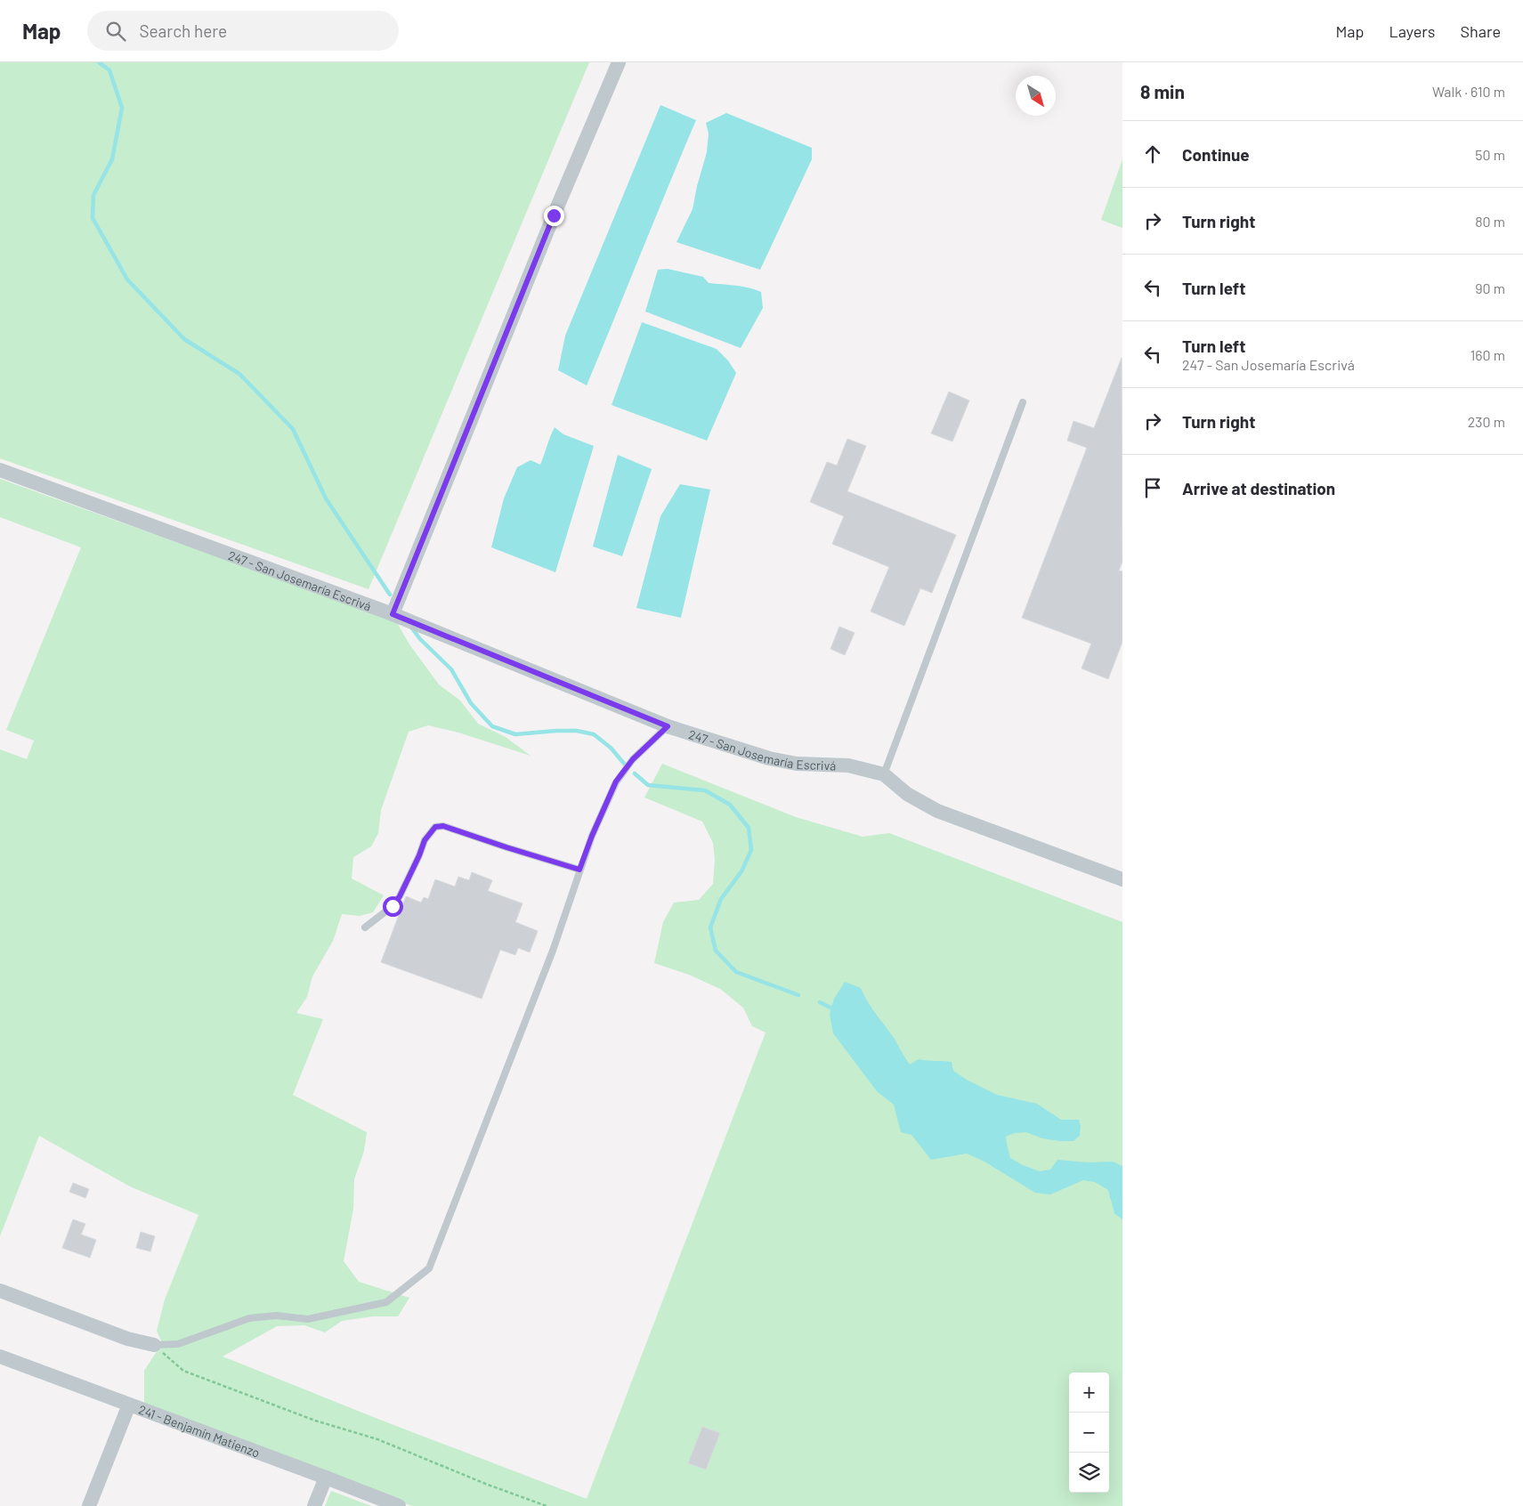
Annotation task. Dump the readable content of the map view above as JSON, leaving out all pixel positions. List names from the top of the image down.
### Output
{
  "streets": {
    "street": ["247 - San Josemaría Escrivá", "241 - Benjamín Matienzo"]
  },
  "north": "bottom right",
  "page": {
    "header": "Map",
    "search": "Search here",
    "nav": ["Map", "Layers", "Share"],
    "heading": ["8 min", "Walk · 610 m"],
    "list": [
      ["Continue", "50 m"],
      ["Turn right", "80 m"],
      ["Turn left", "90 m"],
      ["Turn left", "247 - San Josemaría Escrivá", "160 m"],
      ["Turn right", "230 m"],
      "Arrive at destination"
    ],
    "map_buttons": ["+", "−"]
  }
}
